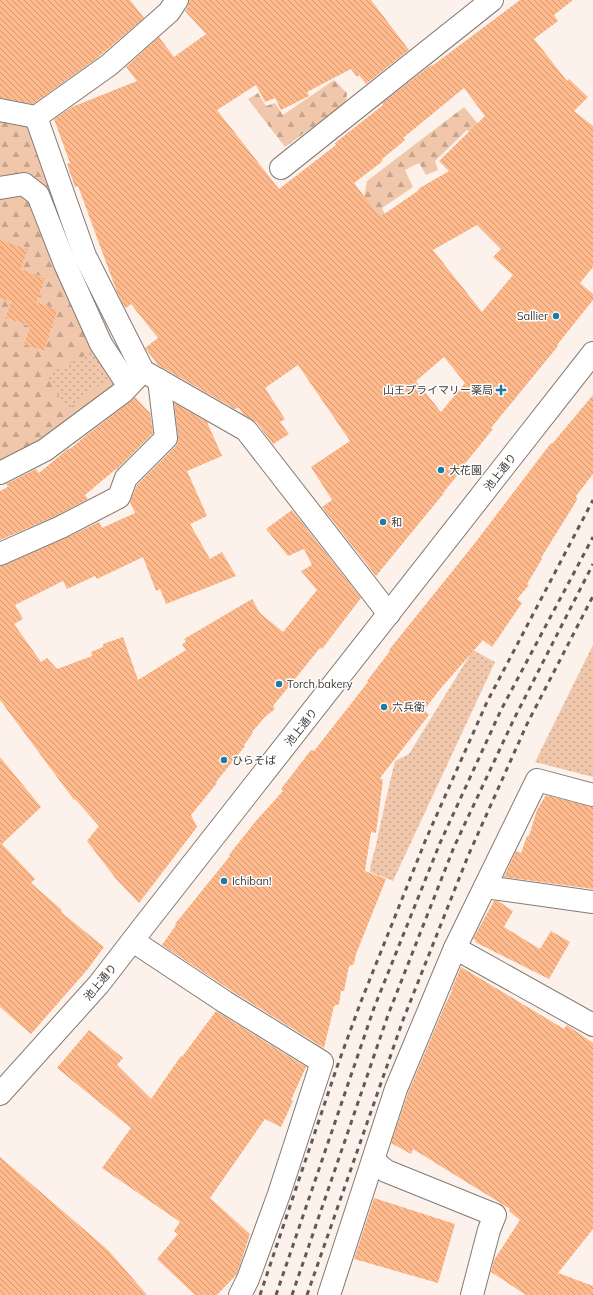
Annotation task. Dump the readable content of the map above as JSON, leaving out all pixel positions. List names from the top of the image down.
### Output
{
  "streets": {
    "street": ["池上通り"]
  },
  "places": {
    "other": [
      "Sallier",
      "大花園",
      "和",
      "Torch bakery",
      "六兵衛",
      "ひらそば",
      "Ichiban!"
    ],
    "health": ["山王プライマリー薬局"]
  }
}
